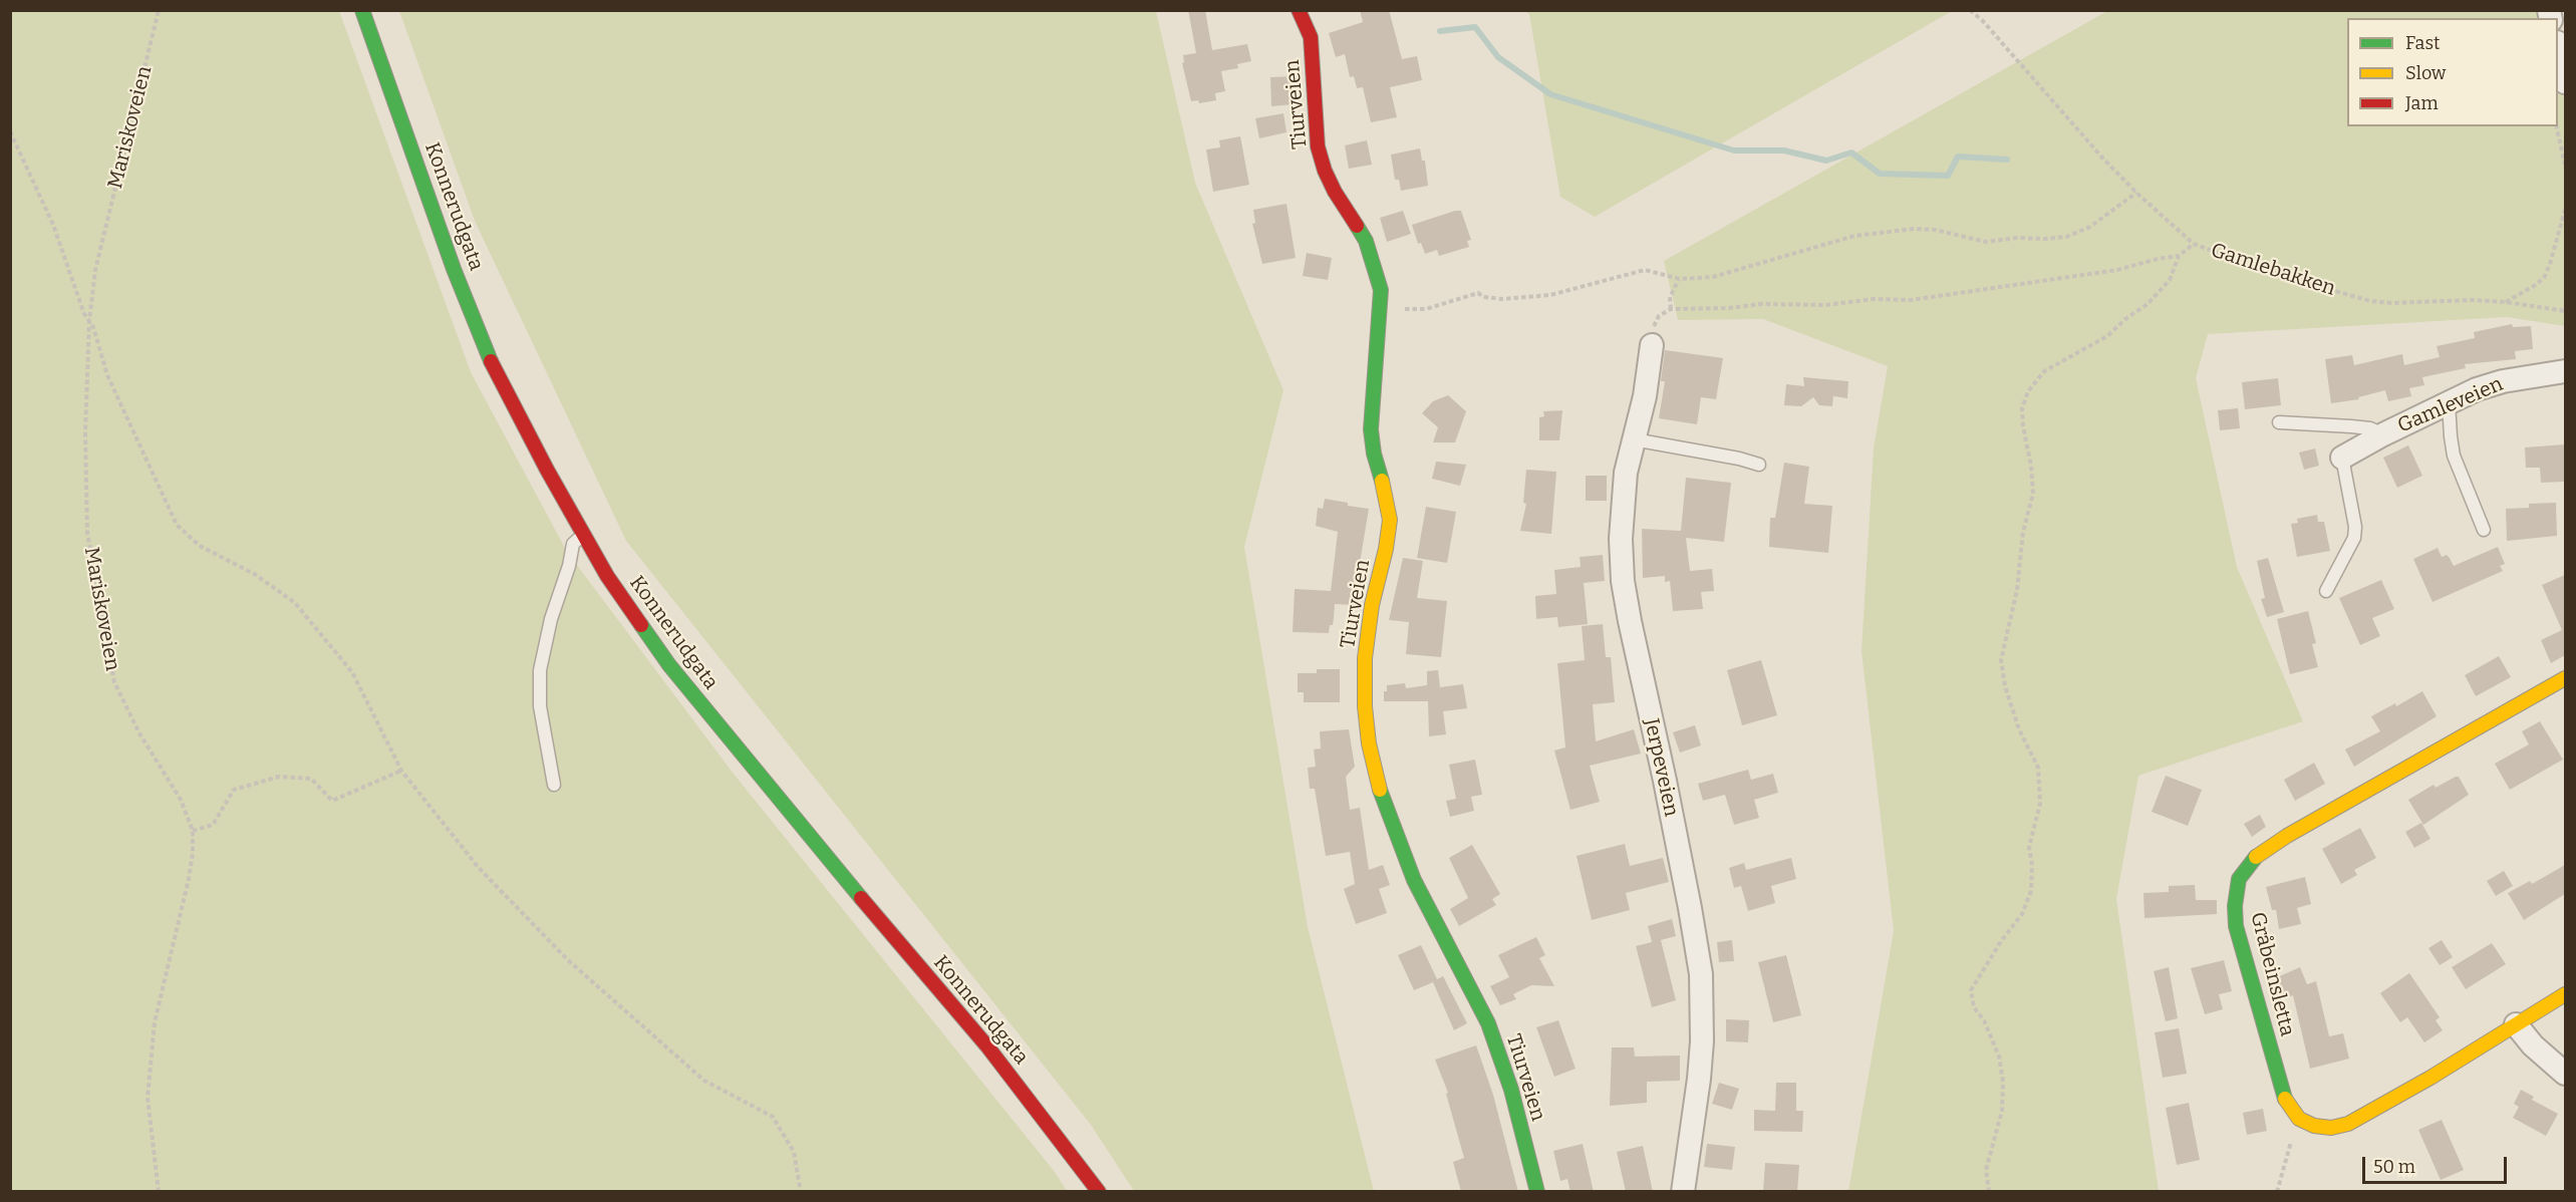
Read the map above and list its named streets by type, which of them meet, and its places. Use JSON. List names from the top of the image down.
{
  "streets": {
    "street": [
      "Tiurveien",
      "Konnerudgata",
      "Gamleveien",
      "Jerpeveien",
      "Gråbeinsletta"
    ],
    "path": ["Mariskoveien", "Gamlebakken"]
  },
  "legend": ["Fast", "Slow", "Jam"],
  "scale_bar": "50 m"
}
